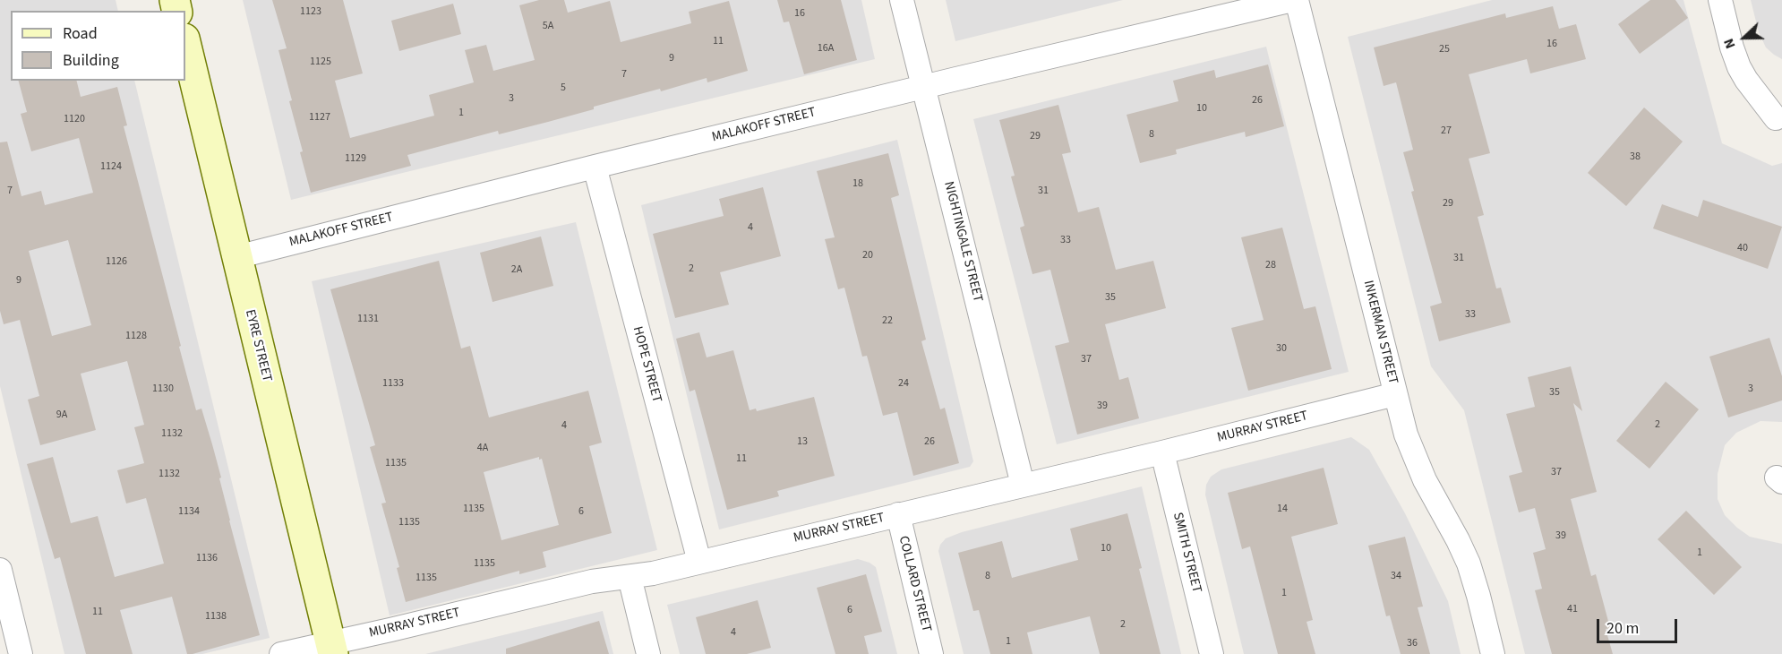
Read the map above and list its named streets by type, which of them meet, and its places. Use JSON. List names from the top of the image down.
{
  "streets": {
    "main road": ["EYRE STREET"],
    "street": [
      "MALAKOFF STREET",
      "NIGHTINGALE STREET",
      "INKERMAN STREET",
      "HOPE STREET",
      "MURRAY STREET",
      "SMITH STREET",
      "COLLARD STREET"
    ]
  },
  "crossings": [
    ["MALAKOFF STREET", "NIGHTINGALE STREET"],
    ["MALAKOFF STREET", "EYRE STREET"],
    ["MALAKOFF STREET", "HOPE STREET"],
    ["NIGHTINGALE STREET", "MURRAY STREET"],
    ["INKERMAN STREET", "MURRAY STREET"],
    ["EYRE STREET", "MURRAY STREET"],
    ["HOPE STREET", "MURRAY STREET"],
    ["MURRAY STREET", "SMITH STREET"],
    ["MURRAY STREET", "COLLARD STREET"]
  ],
  "house_numbers": [
    "1123",
    "16",
    "5A",
    "11",
    "16",
    "16A",
    "25",
    "9",
    "1125",
    "7",
    "5",
    "3",
    "26",
    "10",
    "1",
    "1127",
    "1120",
    "27",
    "8",
    "29",
    "38",
    "1129",
    "1124",
    "18",
    "7",
    "31",
    "29",
    "4",
    "33",
    "40",
    "20",
    "31",
    "1126",
    "28",
    "2",
    "2A",
    "9",
    "35",
    "33",
    "1131",
    "22",
    "1128",
    "30",
    "37",
    "1133",
    "24",
    "1130",
    "3",
    "35",
    "39",
    "9A",
    "2",
    "4",
    "1132",
    "13",
    "26",
    "4A",
    "11",
    "1135",
    "37",
    "1132",
    "1135",
    "14",
    "1134",
    "6",
    "1135",
    "39",
    "10",
    "1",
    "1136",
    "1135",
    "8",
    "34",
    "1135",
    "1",
    "41",
    "6",
    "11",
    "1138",
    "2",
    "4",
    "1",
    "36"
  ],
  "legend": ["Road", "Building"],
  "scale_bar": "20 m",
  "north": "left"
}
